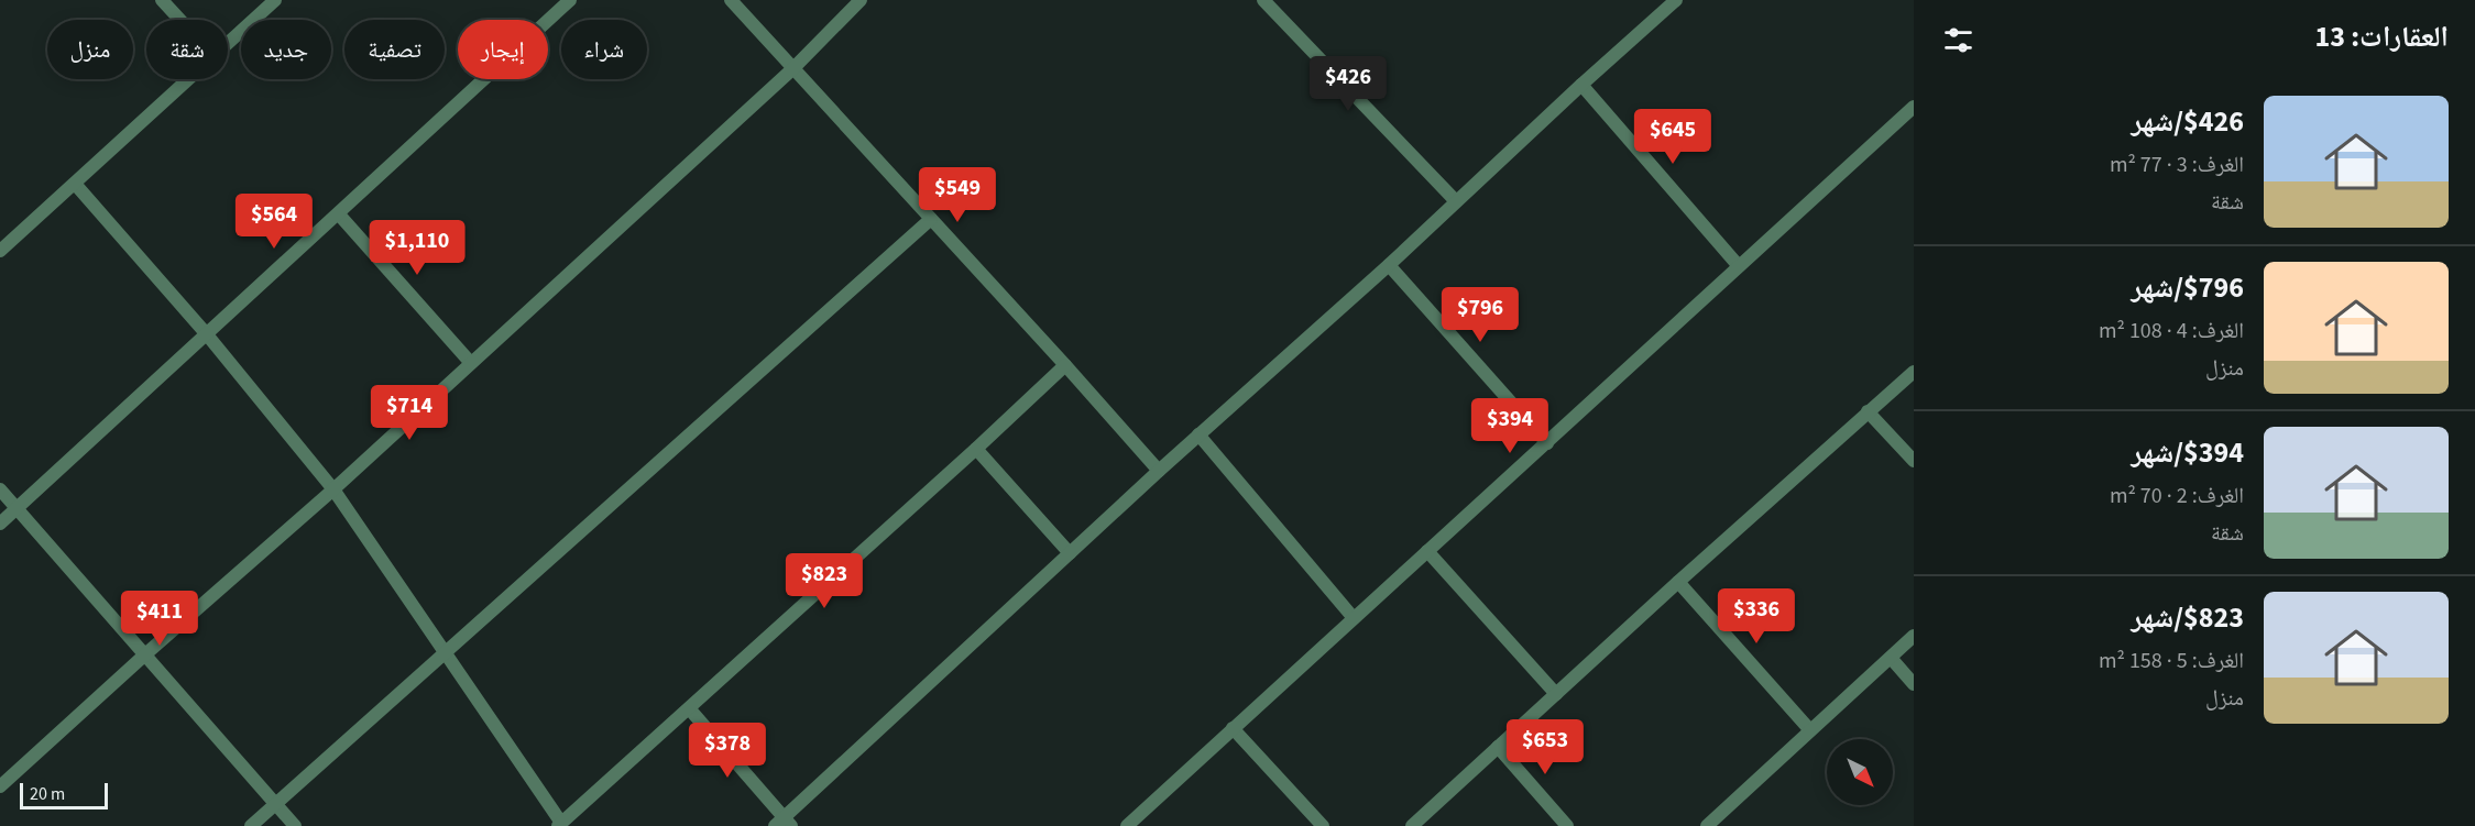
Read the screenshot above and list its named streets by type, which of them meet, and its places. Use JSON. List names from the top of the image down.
{
  "scale_bar": "20 m",
  "north": "bottom right",
  "page": {
    "heading": "العقارات: 13",
    "chip": [
      "شراء",
      "إيجار",
      "تصفية",
      "جديد",
      "شقة",
      "منزل"
    ],
    "price": [
      "$426",
      "$645",
      "$549",
      "$564",
      "$1,110",
      "$796",
      "$714",
      "$394",
      "$823",
      "$336",
      "$411",
      "$653",
      "$378"
    ],
    "list": [
      {
        "name": "$426/شهر",
        "note": "الغرف: 3 · 77 m² · شقة"
      },
      {
        "name": "$796/شهر",
        "note": "الغرف: 4 · 108 m² · منزل"
      },
      {
        "name": "$394/شهر",
        "note": "الغرف: 2 · 70 m² · شقة"
      },
      {
        "name": "$823/شهر",
        "note": "الغرف: 5 · 158 m² · منزل"
      }
    ],
    "scale": "20 m"
  }
}
